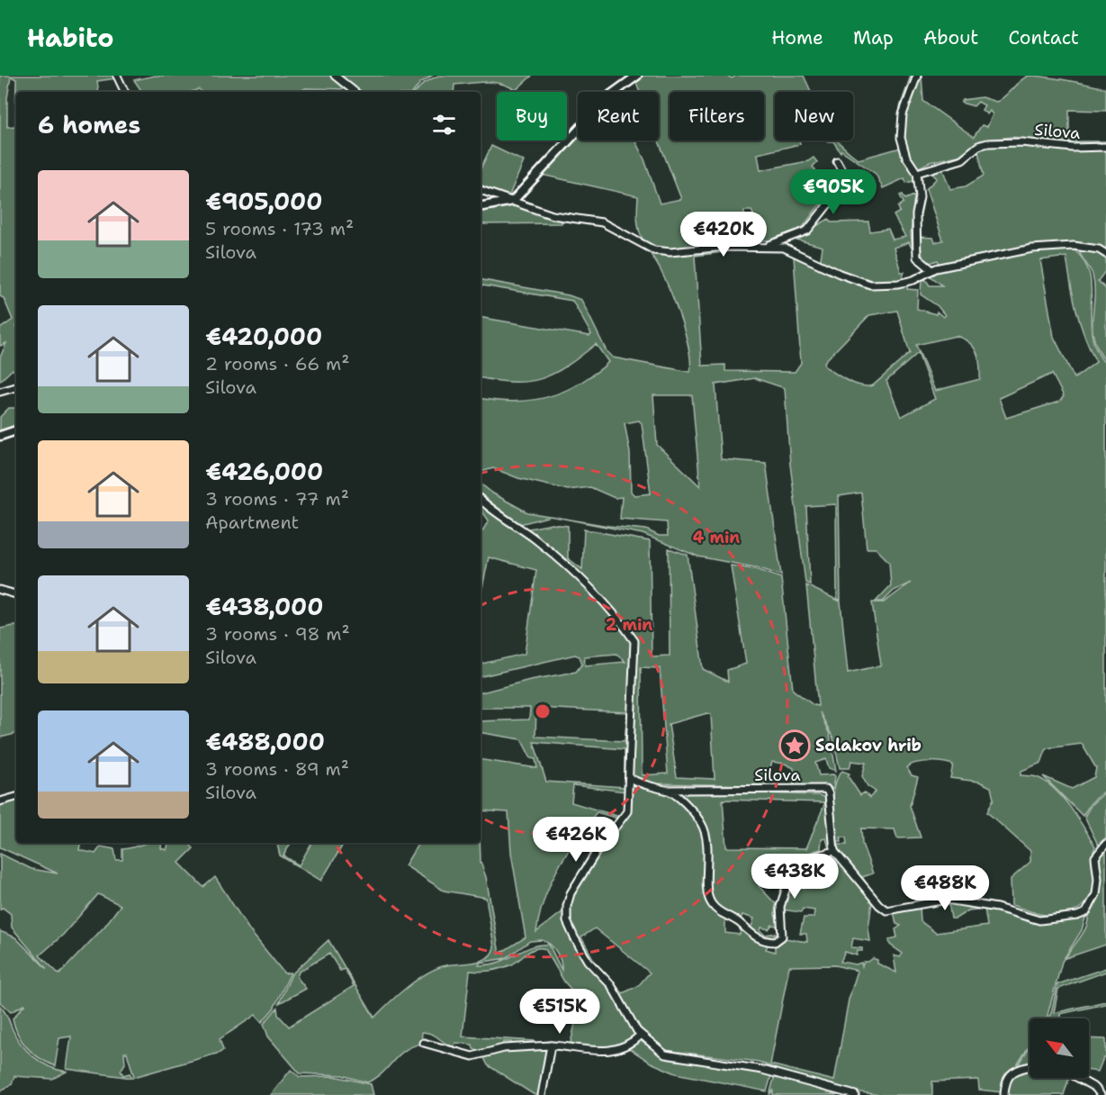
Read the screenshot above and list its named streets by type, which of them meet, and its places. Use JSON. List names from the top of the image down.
{
  "streets": {
    "street": ["Silova"]
  },
  "places": {
    "place": ["Solakov hrib"]
  },
  "north": "top left",
  "page": {
    "header": "Habito",
    "nav": [
      "Home",
      "Map",
      "About",
      "Contact"
    ],
    "chip": [
      "Buy",
      "Rent",
      "Filters",
      "New"
    ],
    "heading": "6 homes",
    "list": [
      {
        "name": "€905,000",
        "note": "5 rooms · 173 m² · Silova"
      },
      {
        "name": "€420,000",
        "note": "2 rooms · 66 m² · Silova"
      },
      {
        "name": "€426,000",
        "note": "3 rooms · 77 m² · Apartment"
      },
      {
        "name": "€438,000",
        "note": "3 rooms · 98 m² · Silova"
      },
      {
        "name": "€488,000",
        "note": "3 rooms · 89 m² · Silova"
      }
    ],
    "price": [
      "€905K",
      "€420K",
      "€426K",
      "€438K",
      "€488K",
      "€515K"
    ]
  },
  "rings": ["4 min", "2 min"]
}
